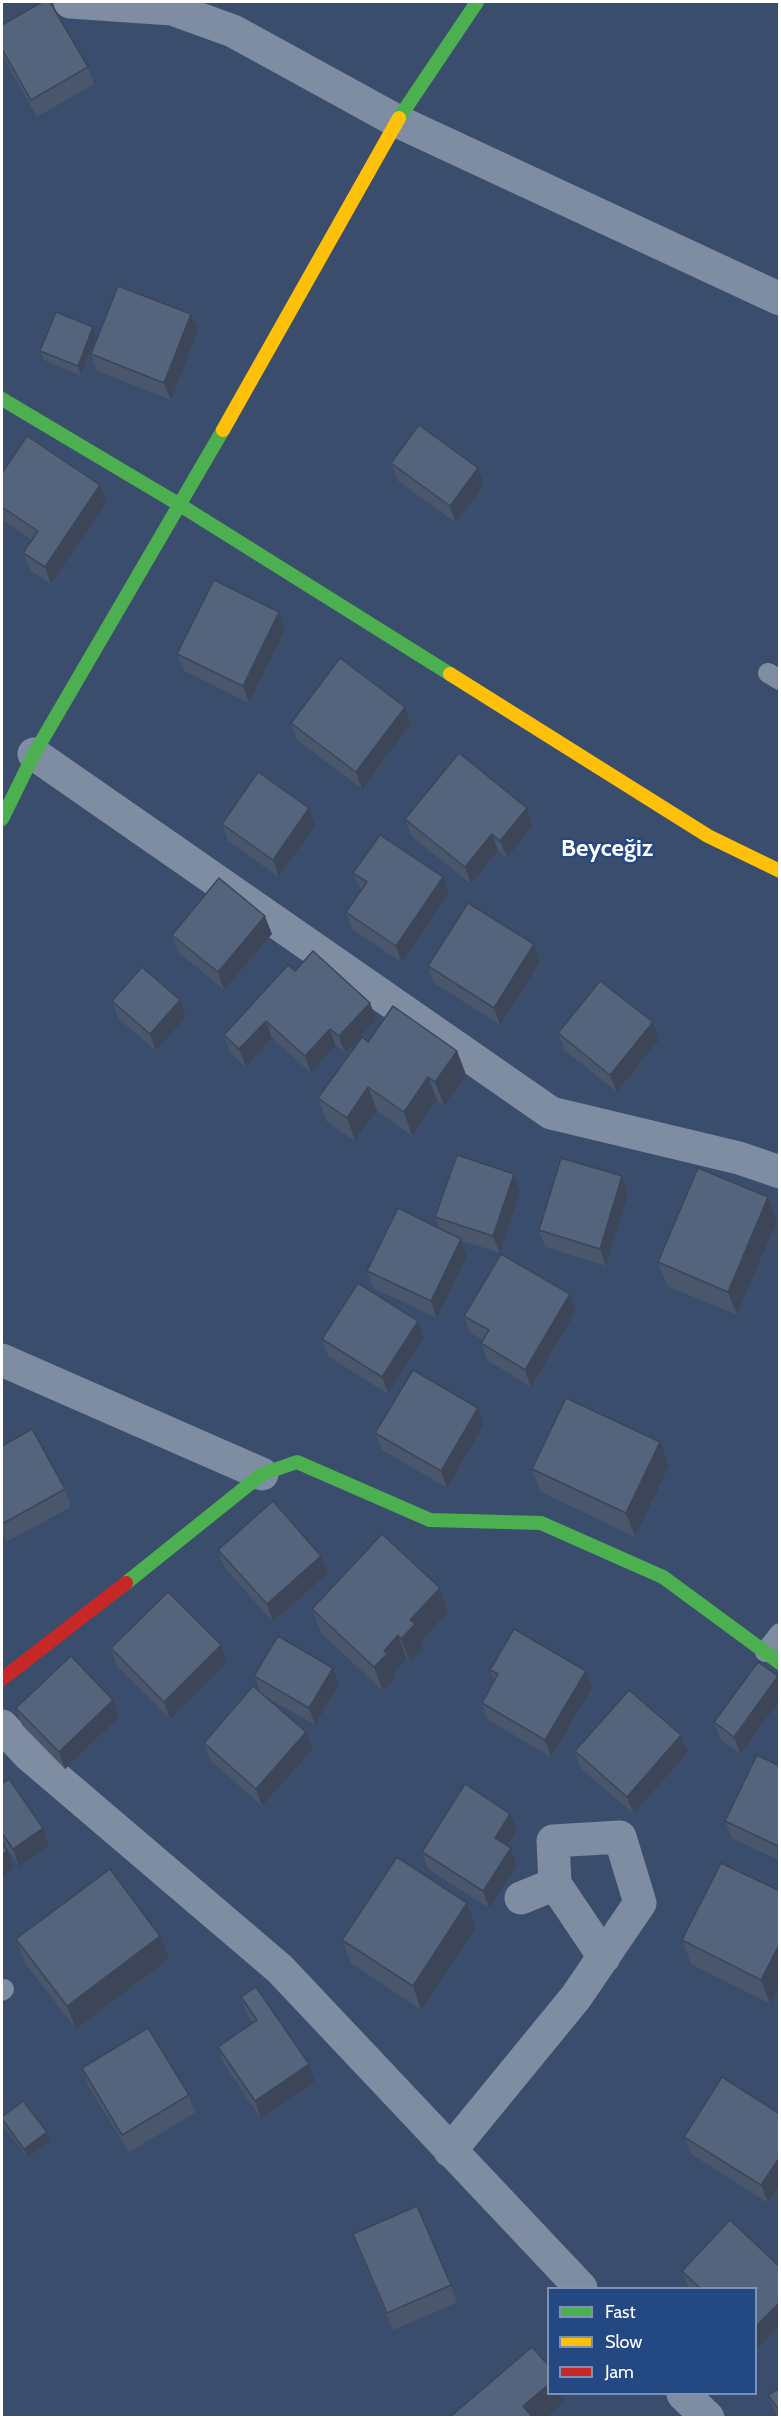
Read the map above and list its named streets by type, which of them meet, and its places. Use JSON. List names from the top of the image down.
{
  "districts": ["Beyceğiz"],
  "legend": ["Fast", "Slow", "Jam"]
}
